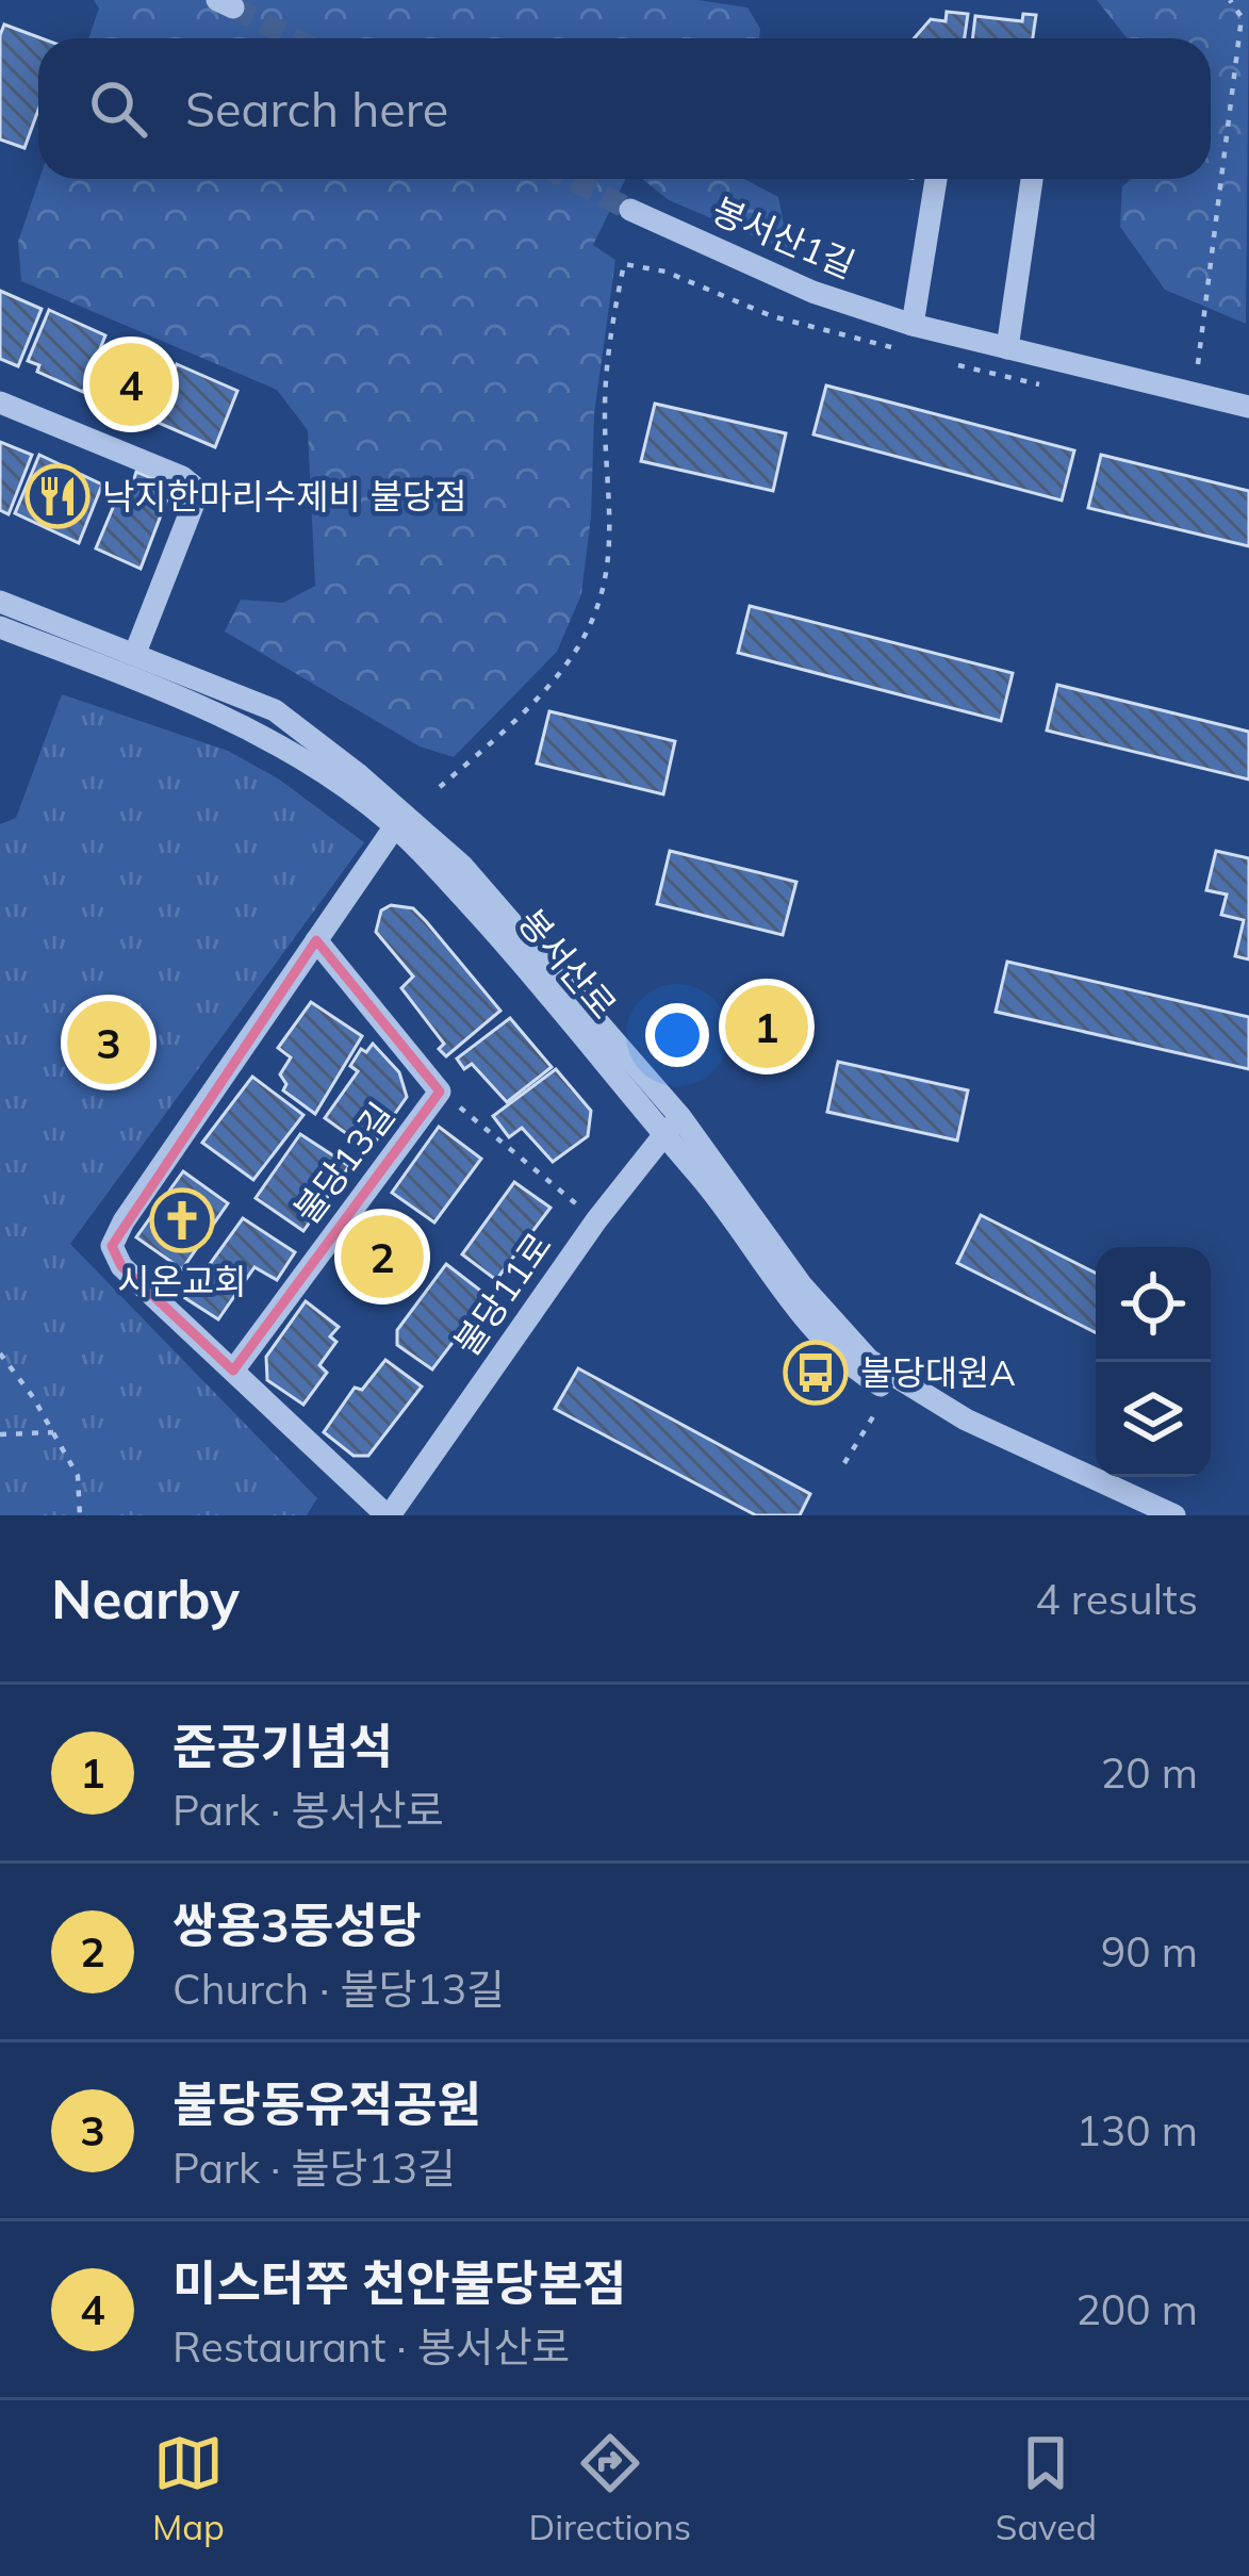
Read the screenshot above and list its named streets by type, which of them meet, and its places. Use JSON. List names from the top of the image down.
{
  "streets": {
    "street": [
      "봉서산1길",
      "봉서산로",
      "불당13길",
      "불당11로"
    ]
  },
  "crossings": [
    ["봉서산로", "불당11로"]
  ],
  "places": {
    "restaurant": ["낙지한마리수제비 불당점"],
    "church": ["시온교회"],
    "bus stop": ["불당대원A"]
  },
  "page": {
    "search": "Search here",
    "pins": [
      "4",
      "1",
      "3",
      "2"
    ],
    "heading": ["Nearby", "4 results"],
    "list": [
      {
        "mark": "1",
        "name": "준공기념석",
        "note": "Park · 봉서산로",
        "value": "20 m"
      },
      {
        "mark": "2",
        "name": "쌍용3동성당",
        "note": "Church · 불당13길",
        "value": "90 m"
      },
      {
        "mark": "3",
        "name": "불당동유적공원",
        "note": "Park · 불당13길",
        "value": "130 m"
      },
      {
        "mark": "4",
        "name": "미스터쭈 천안불당본점",
        "note": "Restaurant · 봉서산로",
        "value": "200 m"
      }
    ],
    "nav": ["Map", "Directions", "Saved"]
  }
}
